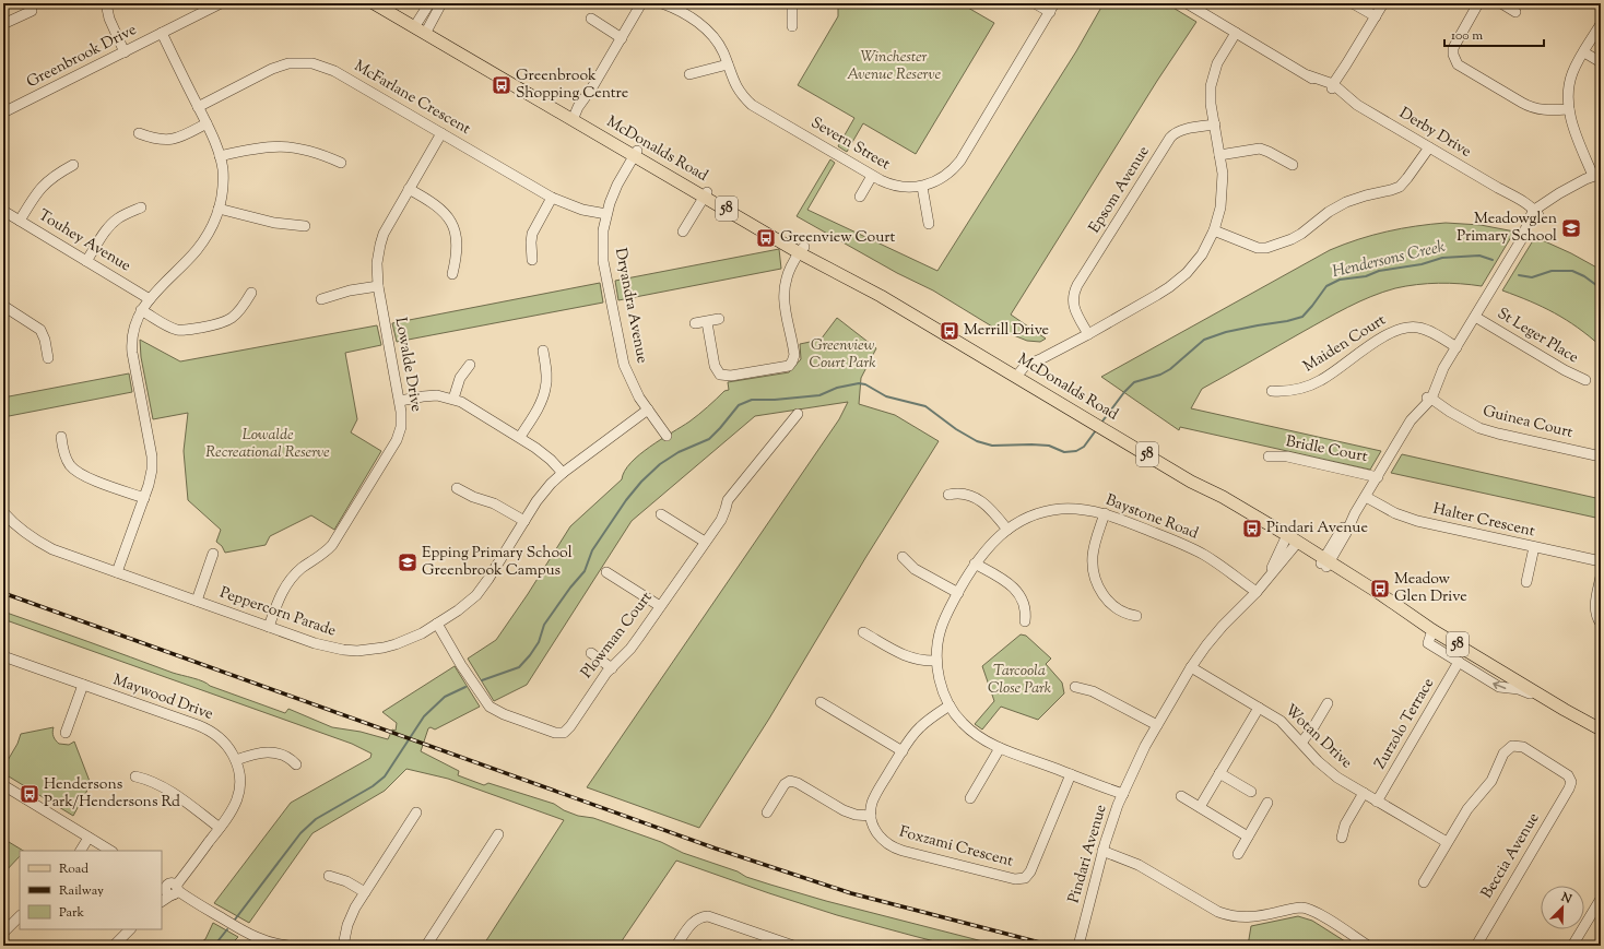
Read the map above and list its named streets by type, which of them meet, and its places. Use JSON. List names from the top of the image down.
{
  "streets": {
    "main road": ["McDonalds Road", "58"],
    "street": [
      "Greenbrook Drive",
      "McFarlane Crescent",
      "Derby Drive",
      "Severn Street",
      "Epsom Avenue",
      "Touhey Avenue",
      "Dryandra Avenue",
      "St Leger Place",
      "Maiden Court",
      "Lowalde Drive",
      "Guinea Court",
      "Bridle Court",
      "Baystone Road",
      "Halter Crescent",
      "Peppercorn Parade",
      "Plowman Court",
      "Maywood Drive",
      "Zurzolo Terrace",
      "Wotan Drive",
      "Foxzami Crescent",
      "Pindari Avenue",
      "Beccia Avenue"
    ]
  },
  "crossings": [
    ["McFarlane Crescent", "Dryandra Avenue"],
    ["McFarlane Crescent", "Lowalde Drive"],
    ["McDonalds Road", "Dryandra Avenue"],
    ["McDonalds Road", "Zurzolo Terrace"],
    ["McDonalds Road", "Pindari Avenue"],
    ["Dryandra Avenue", "Peppercorn Parade"],
    ["Lowalde Drive", "Peppercorn Parade"],
    ["Baystone Road", "Foxzami Crescent"],
    ["Baystone Road", "Pindari Avenue"],
    ["Peppercorn Parade", "Plowman Court"],
    ["Zurzolo Terrace", "Wotan Drive"],
    ["Wotan Drive", "Pindari Avenue"],
    ["Wotan Drive", "Beccia Avenue"]
  ],
  "water": ["Hendersons Creek"],
  "parks": [
    "Winchester Avenue Reserve",
    "Greenview Court Park",
    "Lowalde Recreational Reserve",
    "Tarcoola Close Park"
  ],
  "places": {
    "bus stop": [
      "Greenbrook Shopping Centre",
      "Greenview Court",
      "Merrill Drive",
      "Pindari Avenue",
      "Meadow Glen Drive",
      "Hendersons Park/Hendersons Rd"
    ],
    "school or university": ["Meadowglen Primary School", "Epping Primary School Greenbrook Campus"]
  },
  "legend": ["Road", "Railway", "Park"],
  "scale_bar": "100 m",
  "north": "top right"
}
